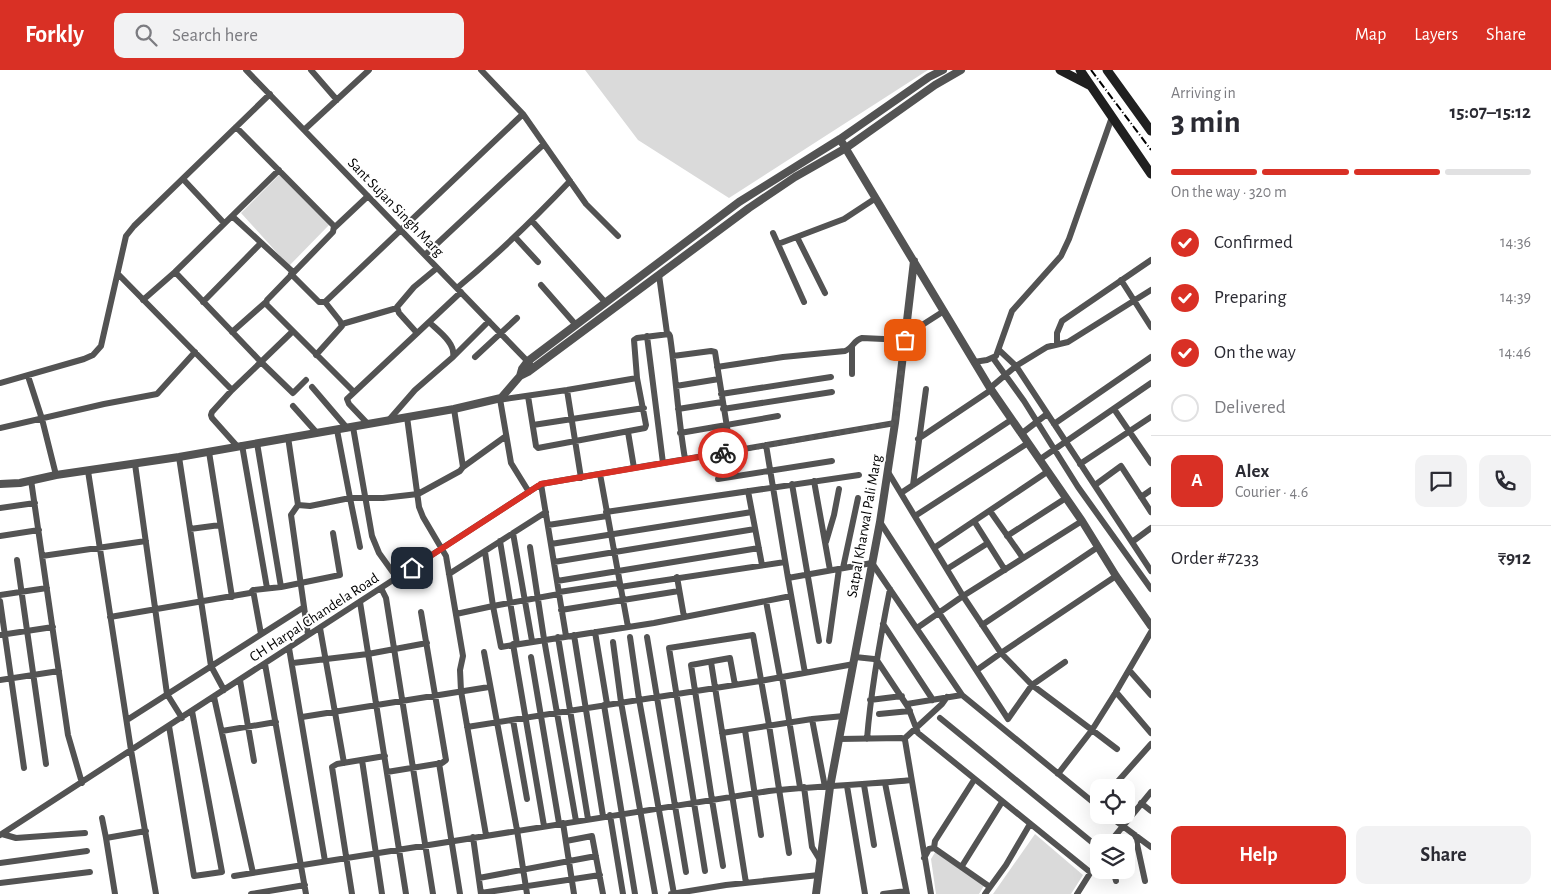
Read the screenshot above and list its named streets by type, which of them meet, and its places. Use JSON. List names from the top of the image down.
{
  "streets": {
    "street": ["Sant Sujan Singh Marg", "Satpal Kharwal Pali Marg", "CH Harpal Chandela Road"]
  },
  "crossings": [
    ["Satpal Kharwal Pali Marg", "CH Harpal Chandela Road"]
  ],
  "page": {
    "header": "Forkly",
    "search": "Search here",
    "nav": ["Map", "Layers", "Share"],
    "heading": ["3 min", "Arriving in", "15:07–15:12"],
    "panel": [
      "Alex",
      "Courier · 4.6",
      "Order #7233",
      "₹912"
    ],
    "bar": "On the way · 320 m",
    "list": [
      ["Confirmed", "14:36"],
      ["Preparing", "14:39"],
      ["On the way", "14:46"],
      "Delivered"
    ],
    "round": "A",
    "buttons": ["Help", "Share"]
  }
}
